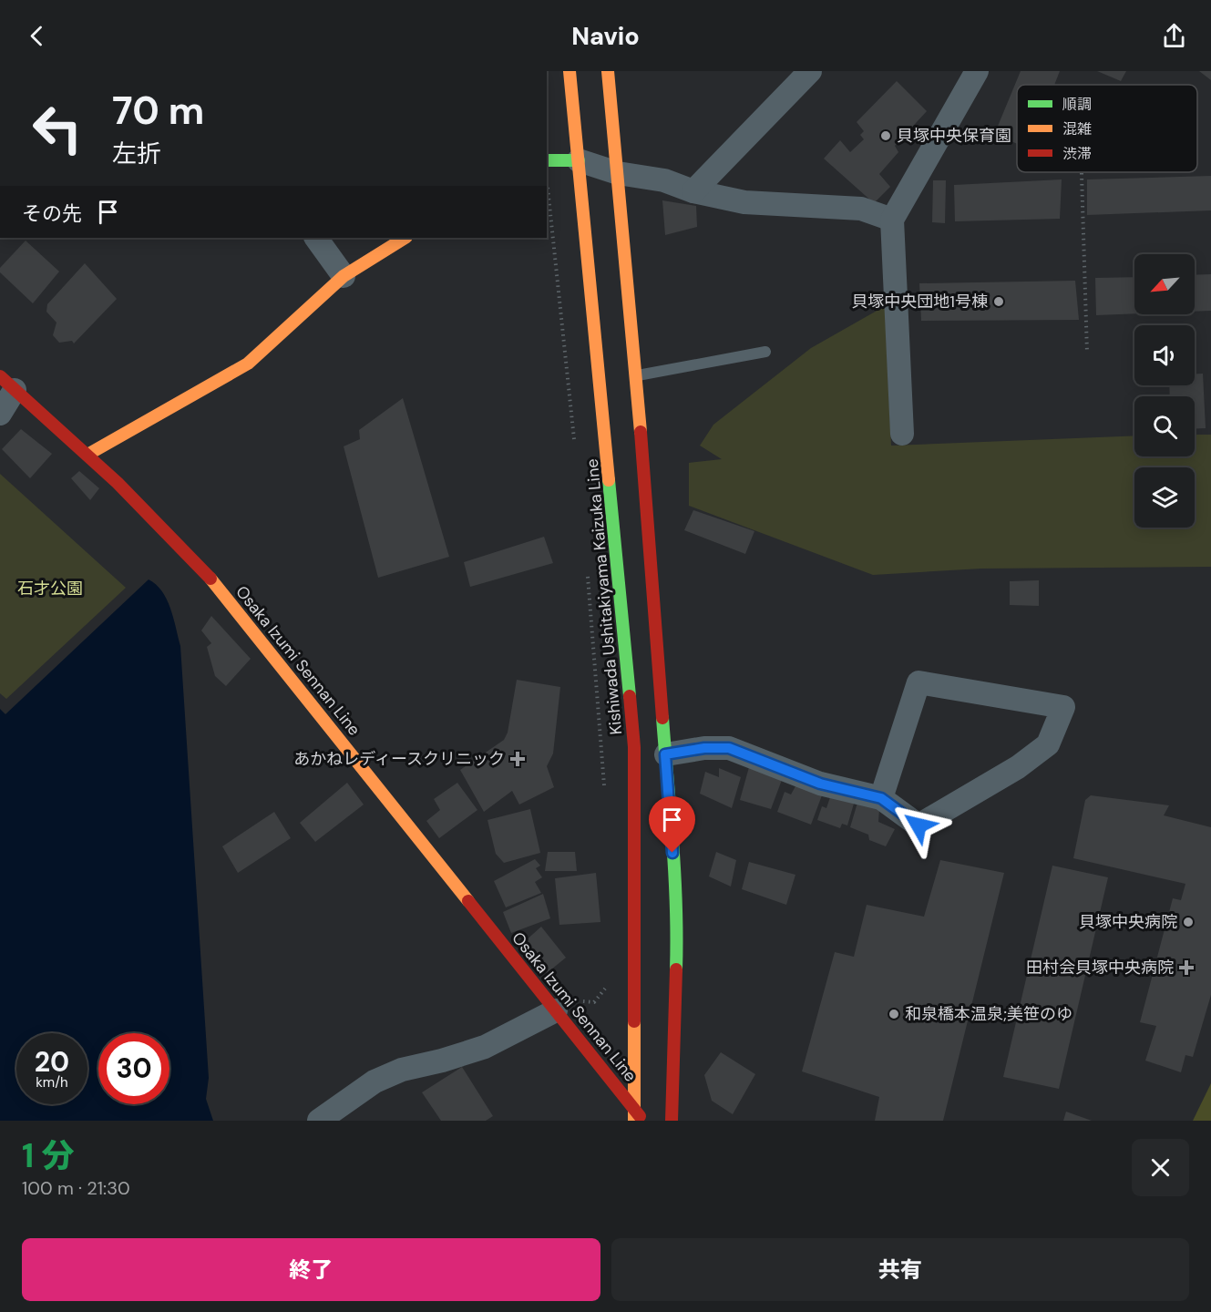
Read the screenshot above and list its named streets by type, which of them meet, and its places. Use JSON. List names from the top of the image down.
{
  "streets": {
    "main road": ["Kishiwada Ushitakiyama Kaizuka Line", "Osaka Izumi Sennan Line"]
  },
  "crossings": [
    ["Kishiwada Ushitakiyama Kaizuka Line", "Osaka Izumi Sennan Line"]
  ],
  "parks": ["石才公園"],
  "places": {
    "other": [
      "貝塚中央保育園",
      "貝塚中央団地1号棟",
      "貝塚中央病院",
      "和泉橋本温泉;美笹のゆ"
    ],
    "health": ["あかねレディースクリニック", "田村会貝塚中央病院"]
  },
  "legend": ["順調", "混雑", "渋滞"],
  "north": "bottom left",
  "page": {
    "header": "Navio",
    "turn": ["70 m", "左折"],
    "then": "その先",
    "speed": "20 km/h",
    "limit": "30",
    "heading": ["1 分", "100 m · 21:30"],
    "buttons": ["終了", "共有"]
  }
}
